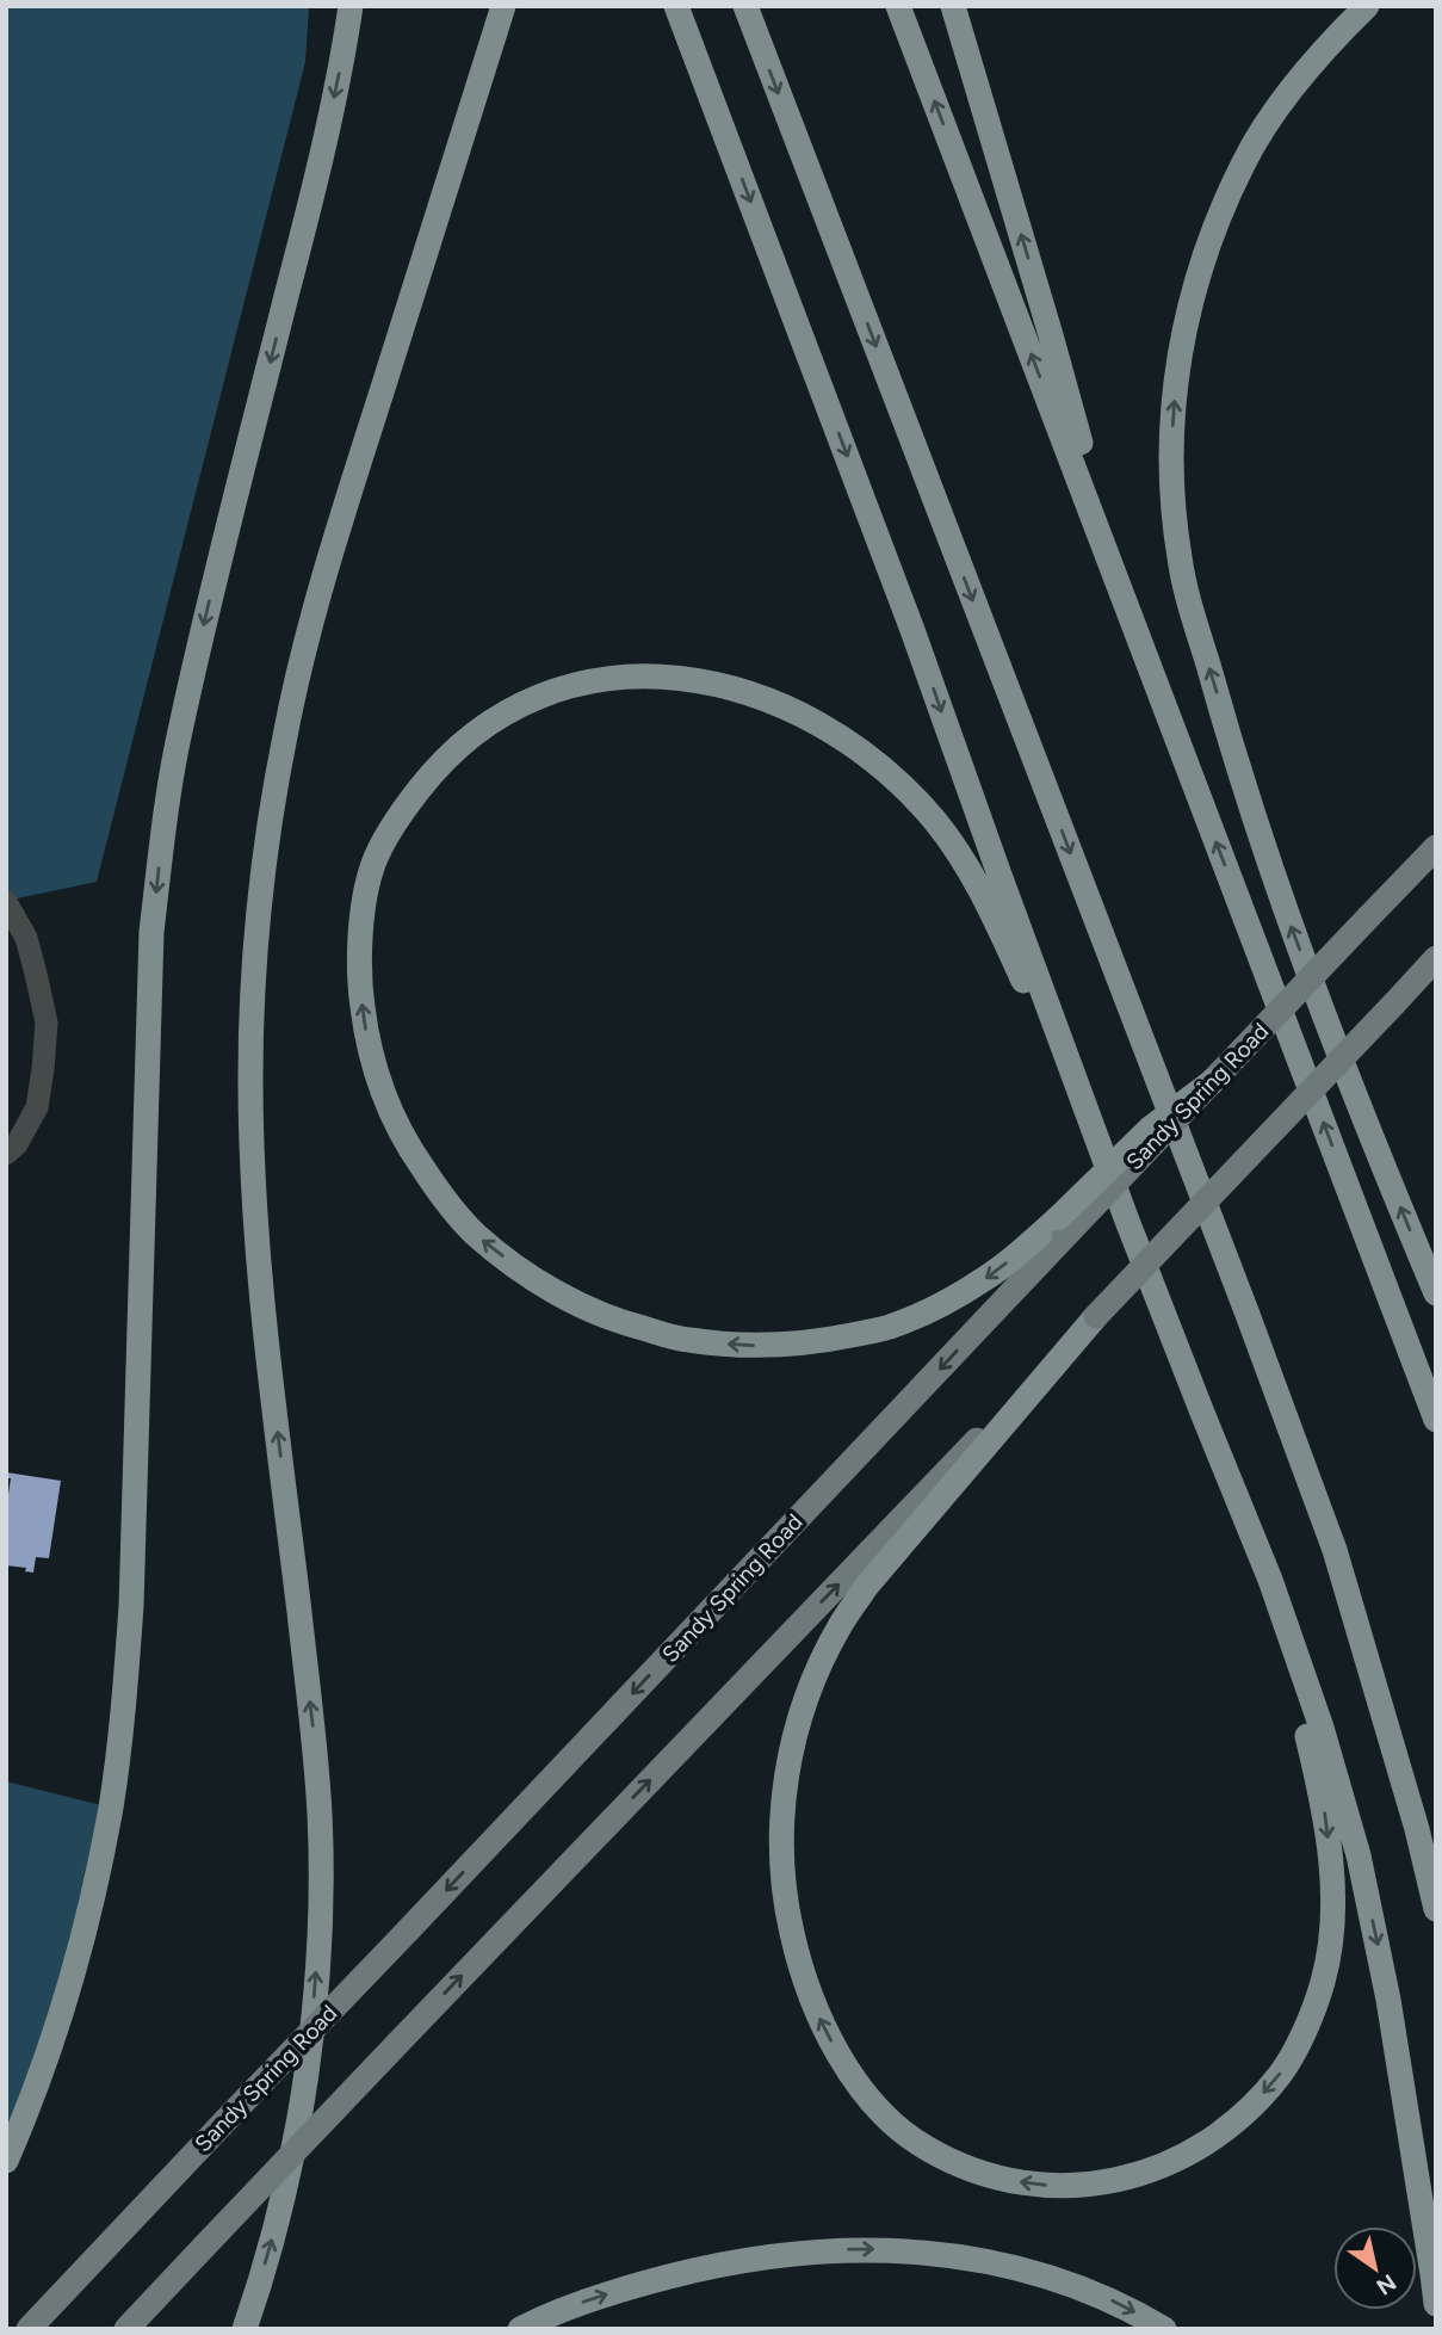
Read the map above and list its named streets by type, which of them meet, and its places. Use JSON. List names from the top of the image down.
{
  "streets": {
    "main road": ["Sandy Spring Road"]
  },
  "north": "bottom right"
}
